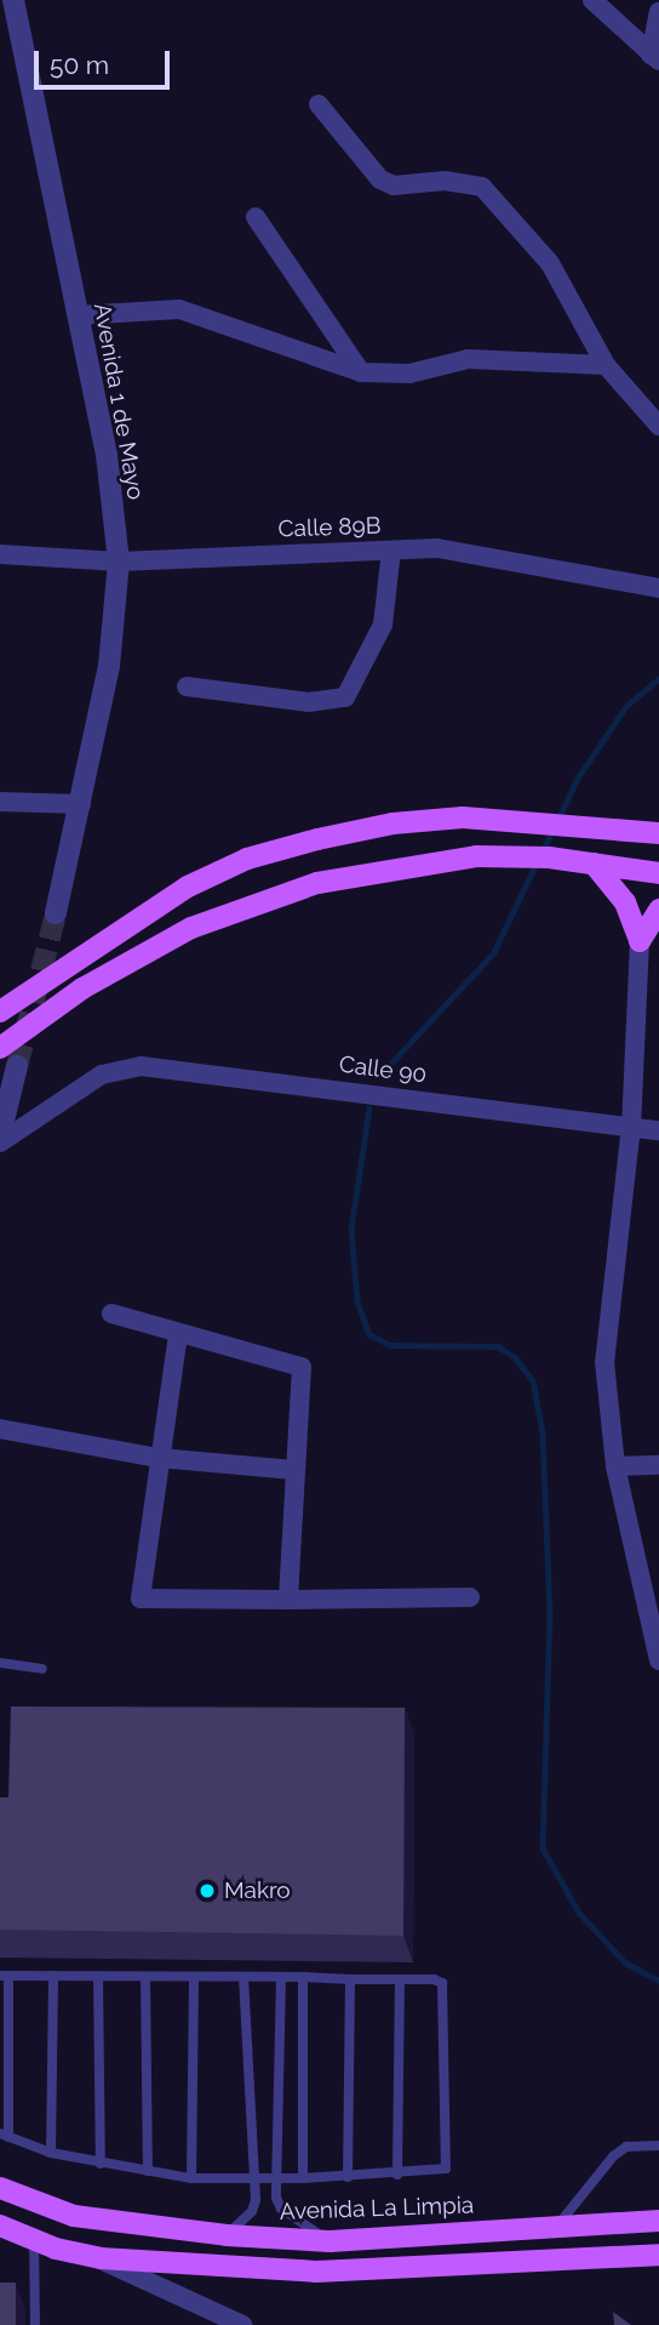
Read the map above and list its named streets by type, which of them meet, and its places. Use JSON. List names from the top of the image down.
{
  "streets": {
    "main road": ["Avenida La Limpia"],
    "street": ["Avenida 1 de Mayo", "Calle 89B", "Calle 90"]
  },
  "crossings": [
    ["Avenida 1 de Mayo", "Calle 89B"]
  ],
  "places": ["Makro"],
  "scale_bar": "50 m"
}
